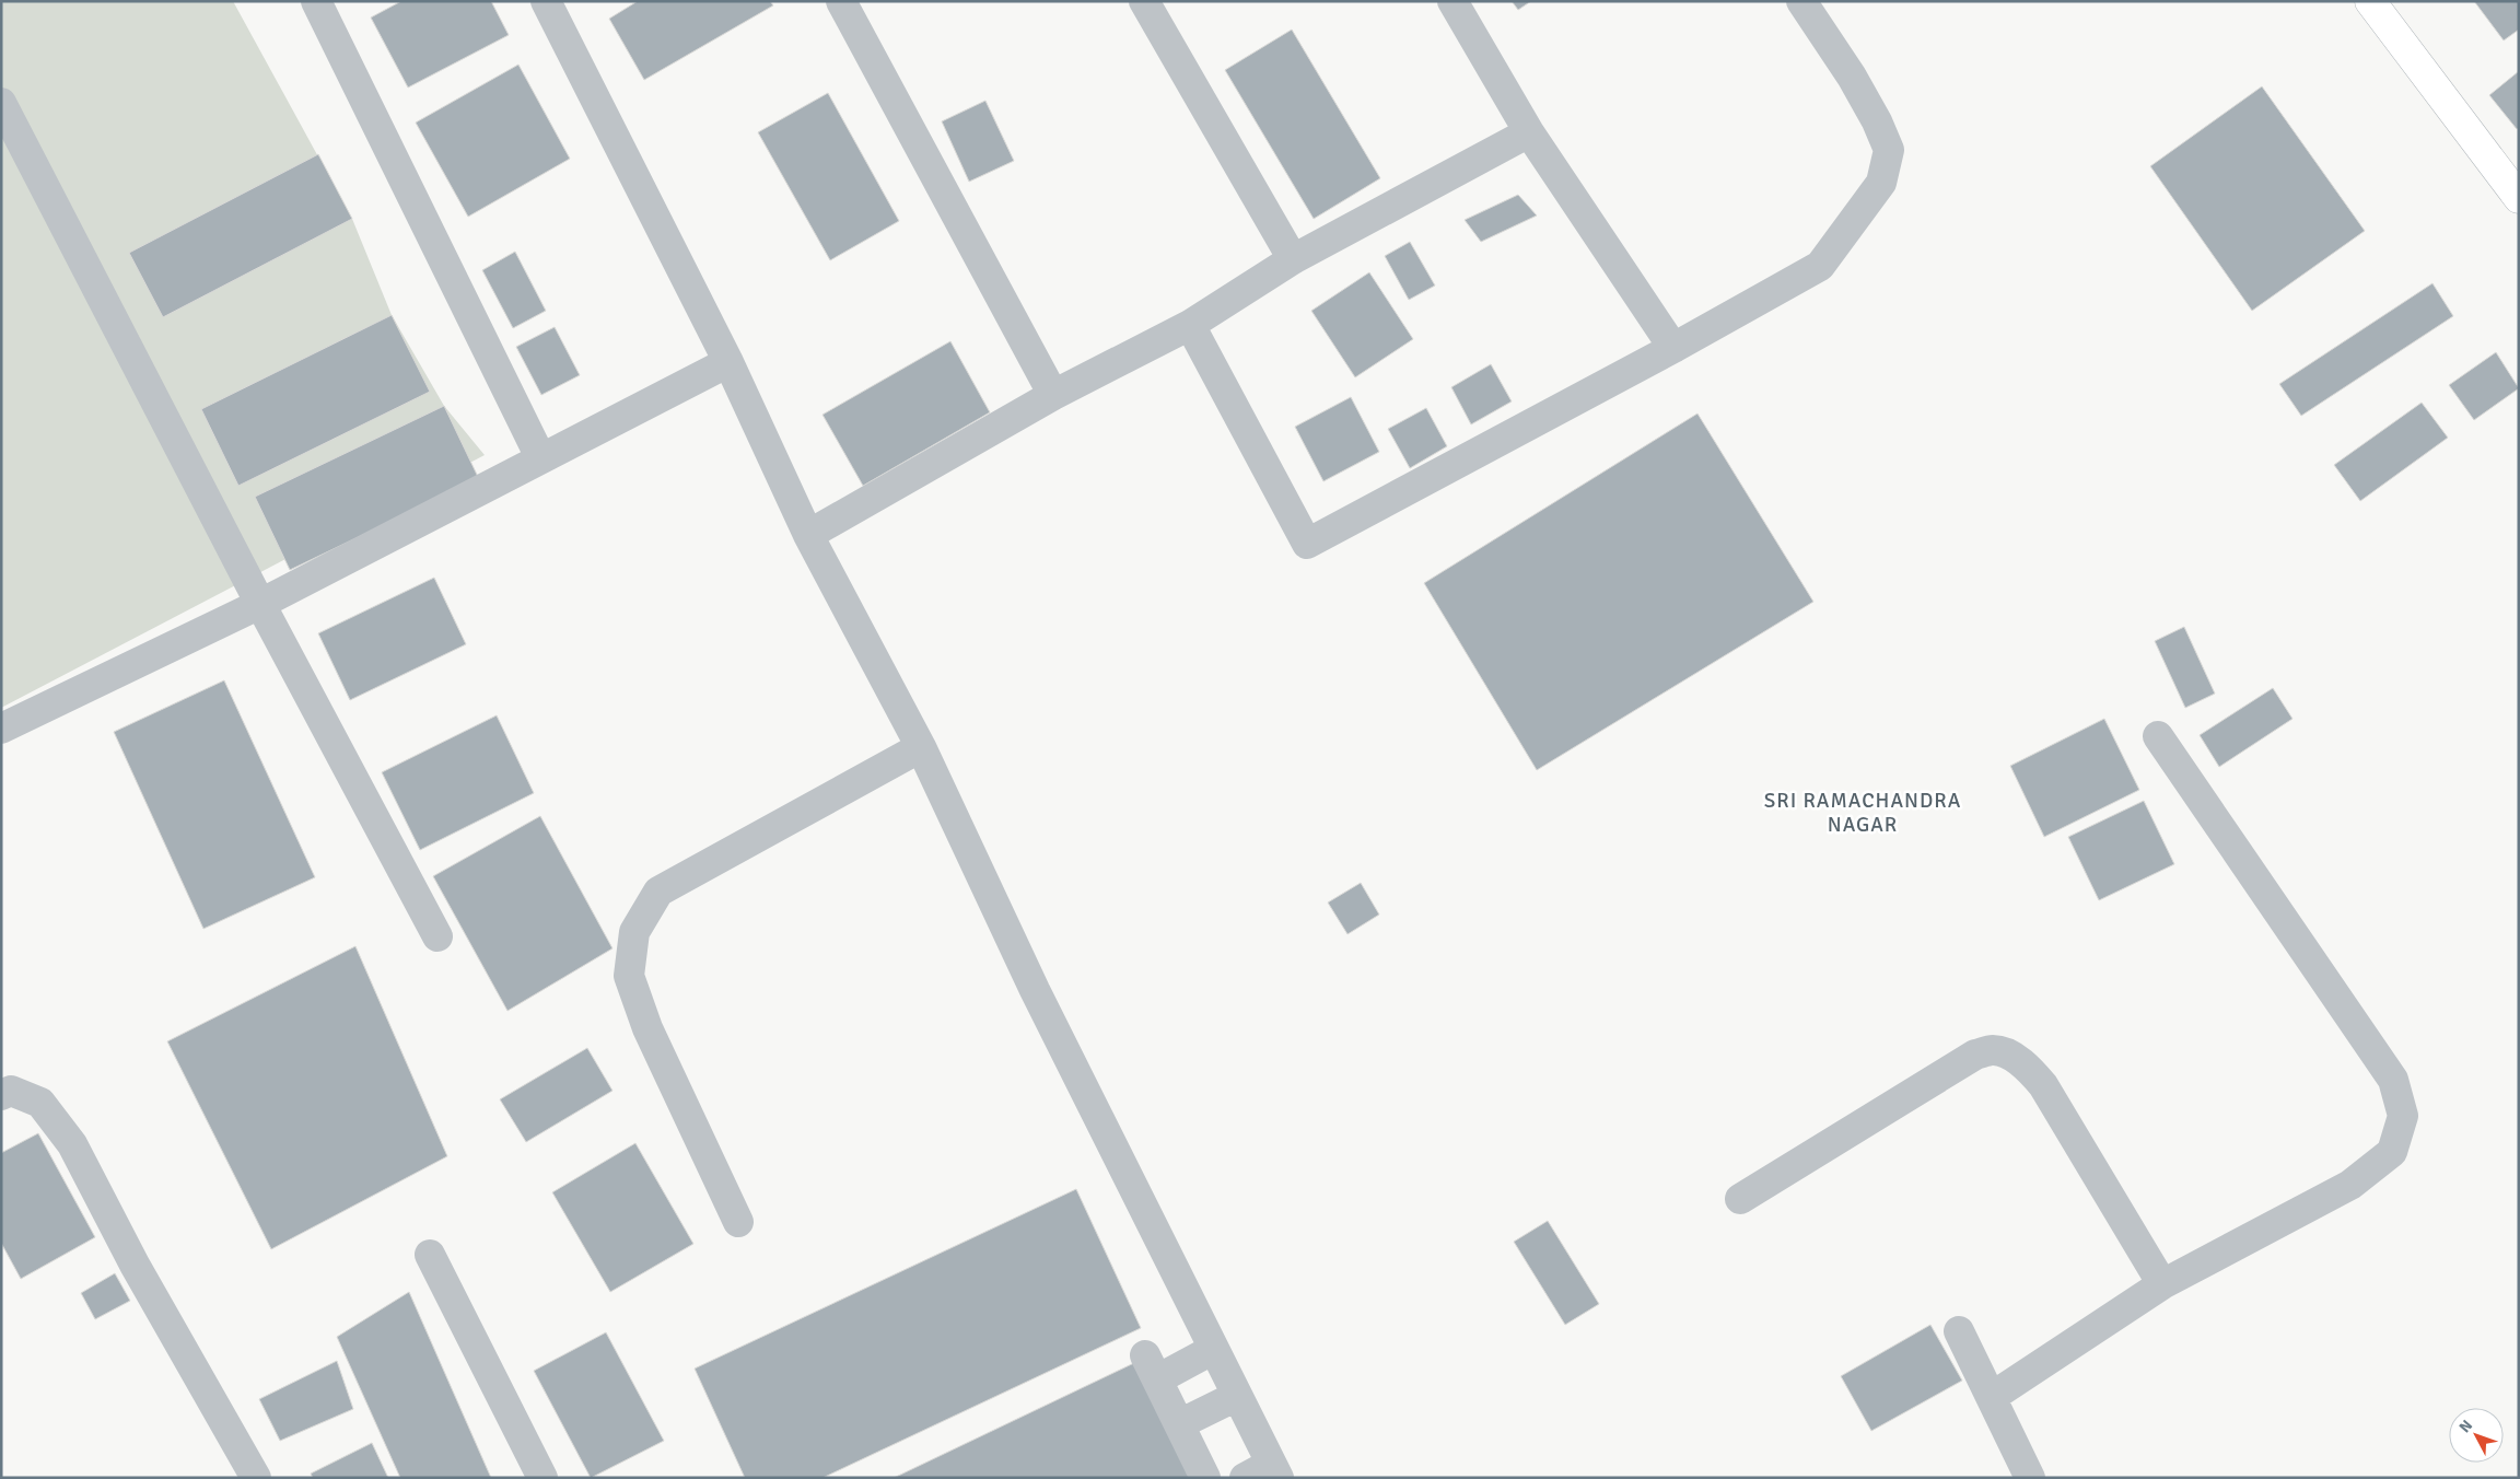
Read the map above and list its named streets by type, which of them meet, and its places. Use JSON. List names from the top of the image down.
{
  "districts": ["SRI RAMACHANDRA NAGAR"],
  "north": "top left"
}
